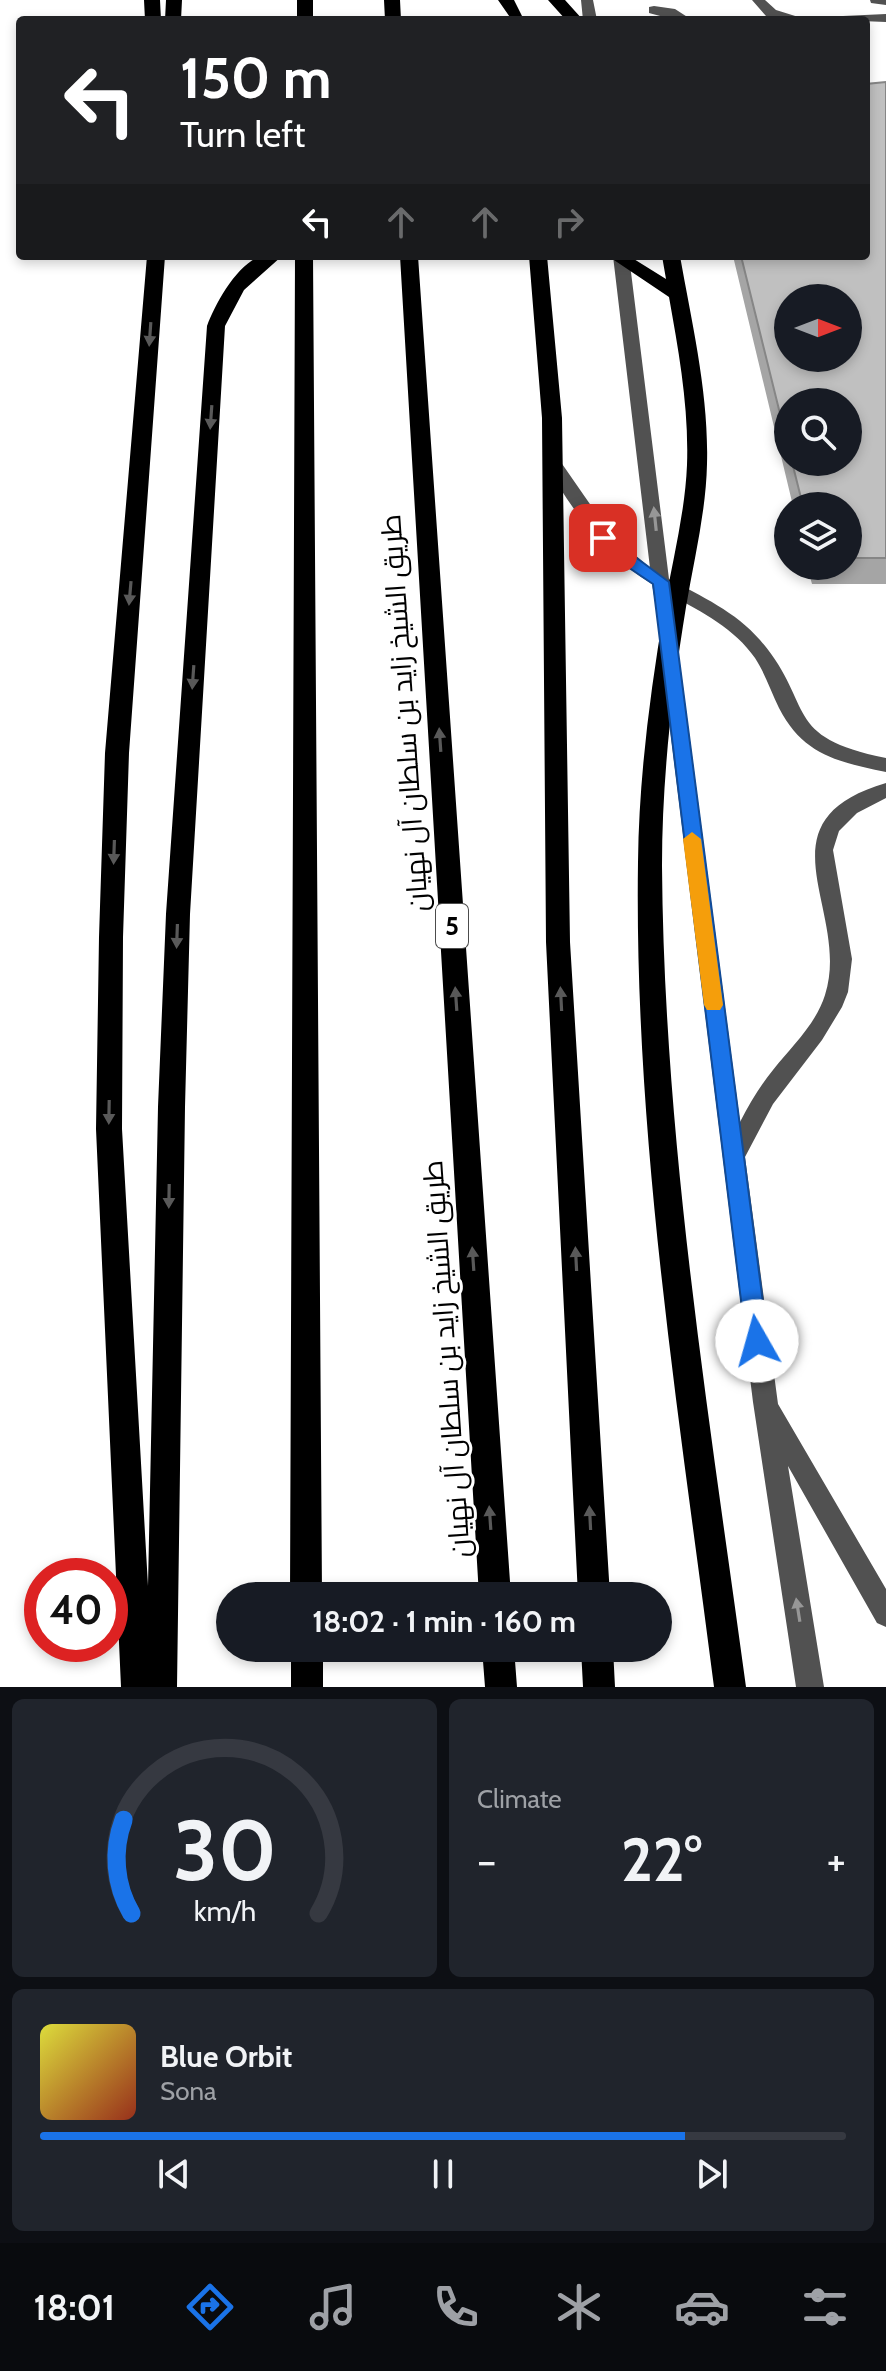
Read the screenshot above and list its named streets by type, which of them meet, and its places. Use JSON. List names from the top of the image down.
{
  "streets": {
    "highway": ["طريق الشيخ زايد بن سلطان آل نهيان", "5"]
  },
  "north": "right",
  "page": {
    "turn": ["150 m", "Turn left"],
    "limit": "40",
    "trip": "18:02 · 1 min · 160 m",
    "tile": "Climate",
    "heat": ["−", "22°", "+"],
    "song": ["Blue Orbit", "Sona"],
    "tabs": "18:01",
    "gauge": ["30", "km/h"]
  }
}
